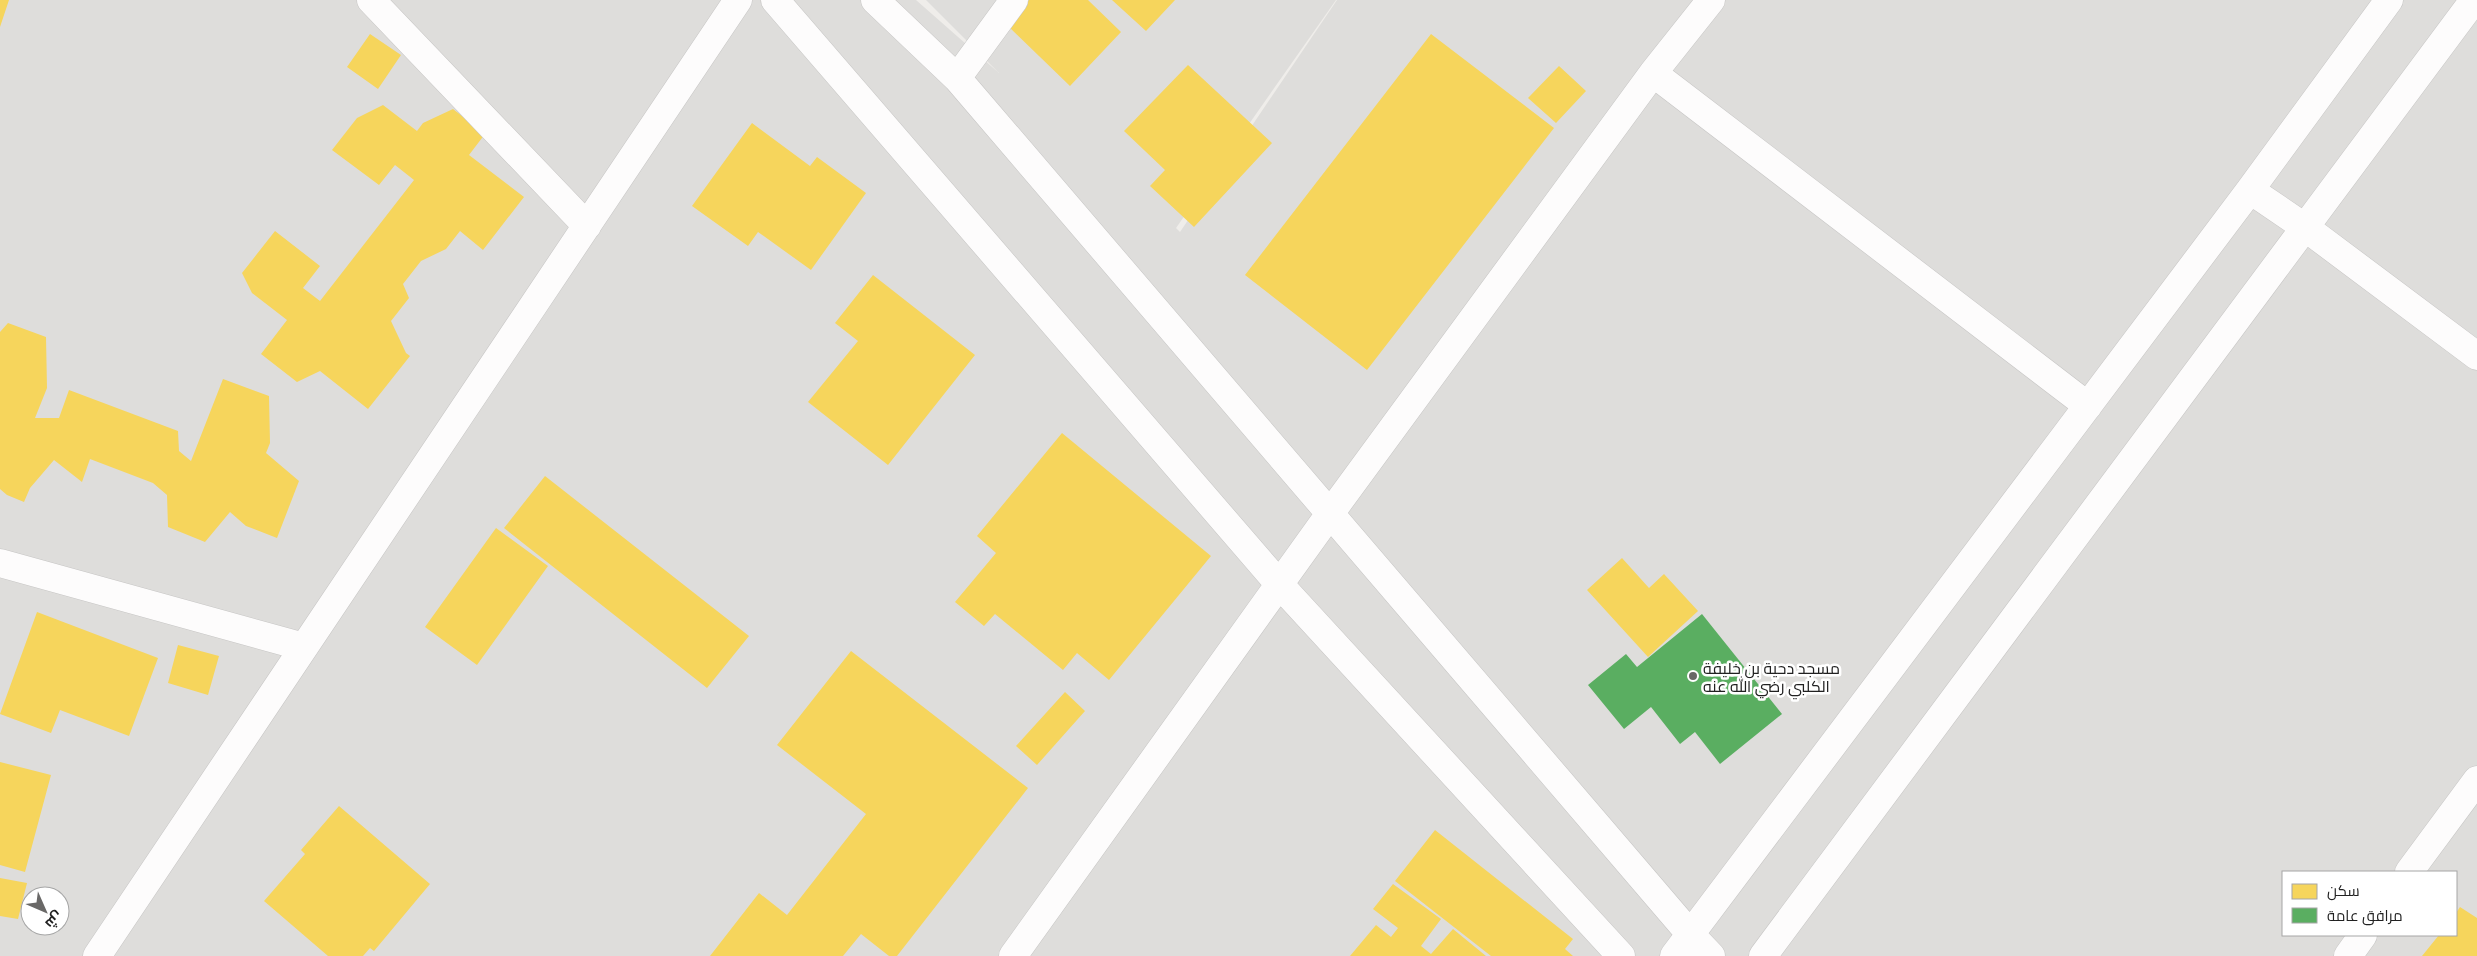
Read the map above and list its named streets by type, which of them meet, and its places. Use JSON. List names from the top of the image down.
{
  "places": ["مسجد دحية بن خليفة الكلبي رضي الله عنه"],
  "legend": ["سكن", "مرافق عامة"],
  "north": "bottom right"
}
